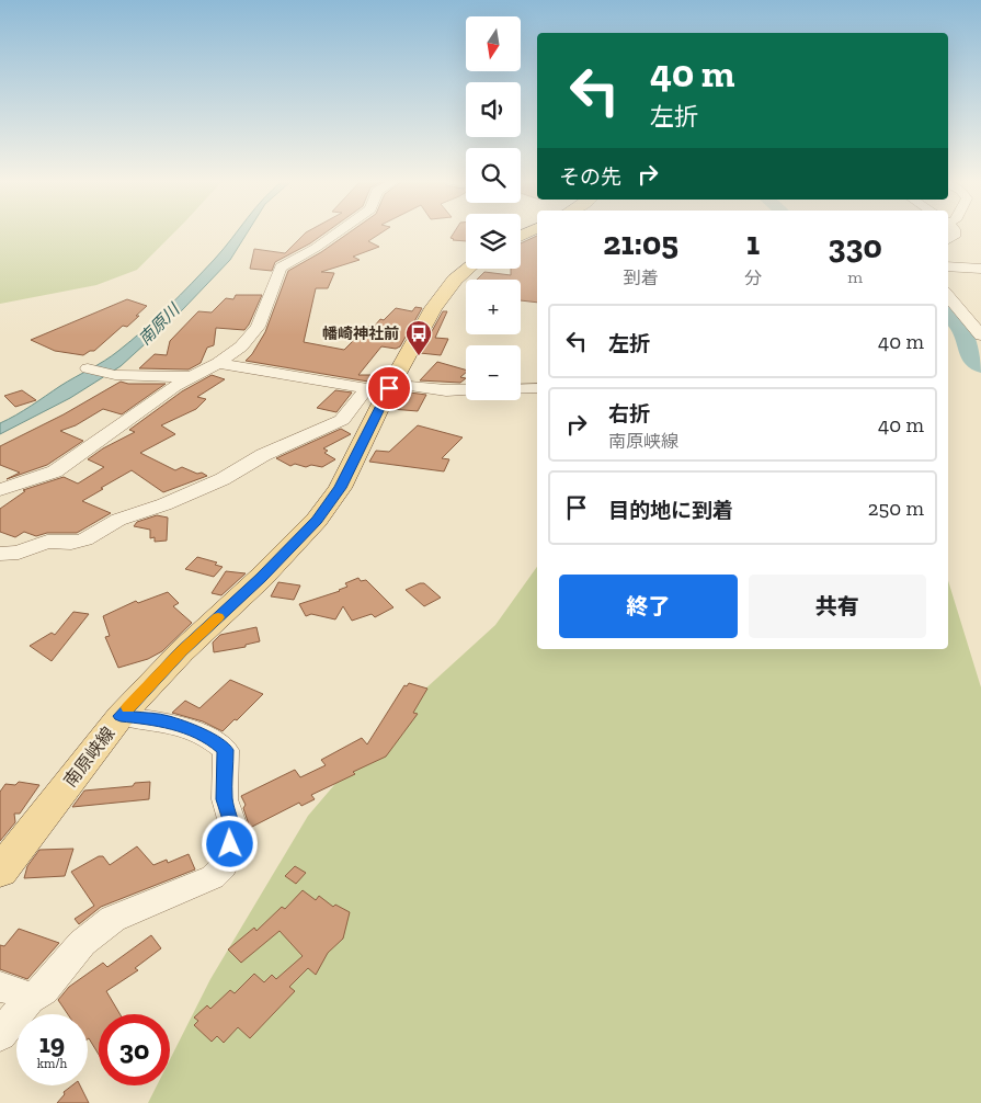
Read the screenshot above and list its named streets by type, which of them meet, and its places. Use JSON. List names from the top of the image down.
{
  "streets": {
    "main road": ["南原峡線"]
  },
  "water": ["南原川"],
  "places": {
    "bus stop": ["幡崎神社前"]
  },
  "north": "bottom",
  "page": {
    "map_buttons": ["+", "−"],
    "turn": ["40 m", "左折"],
    "then": "その先",
    "eta": [
      "21:05",
      "到着",
      "1",
      "分",
      "330",
      "m"
    ],
    "list": [
      {
        "name": "左折",
        "value": "40 m"
      },
      {
        "name": "右折",
        "note": "南原峡線",
        "value": "40 m"
      },
      {
        "name": "目的地に到着",
        "value": "250 m"
      }
    ],
    "buttons": ["終了", "共有"],
    "speed": "19 km/h",
    "limit": "30"
  }
}
